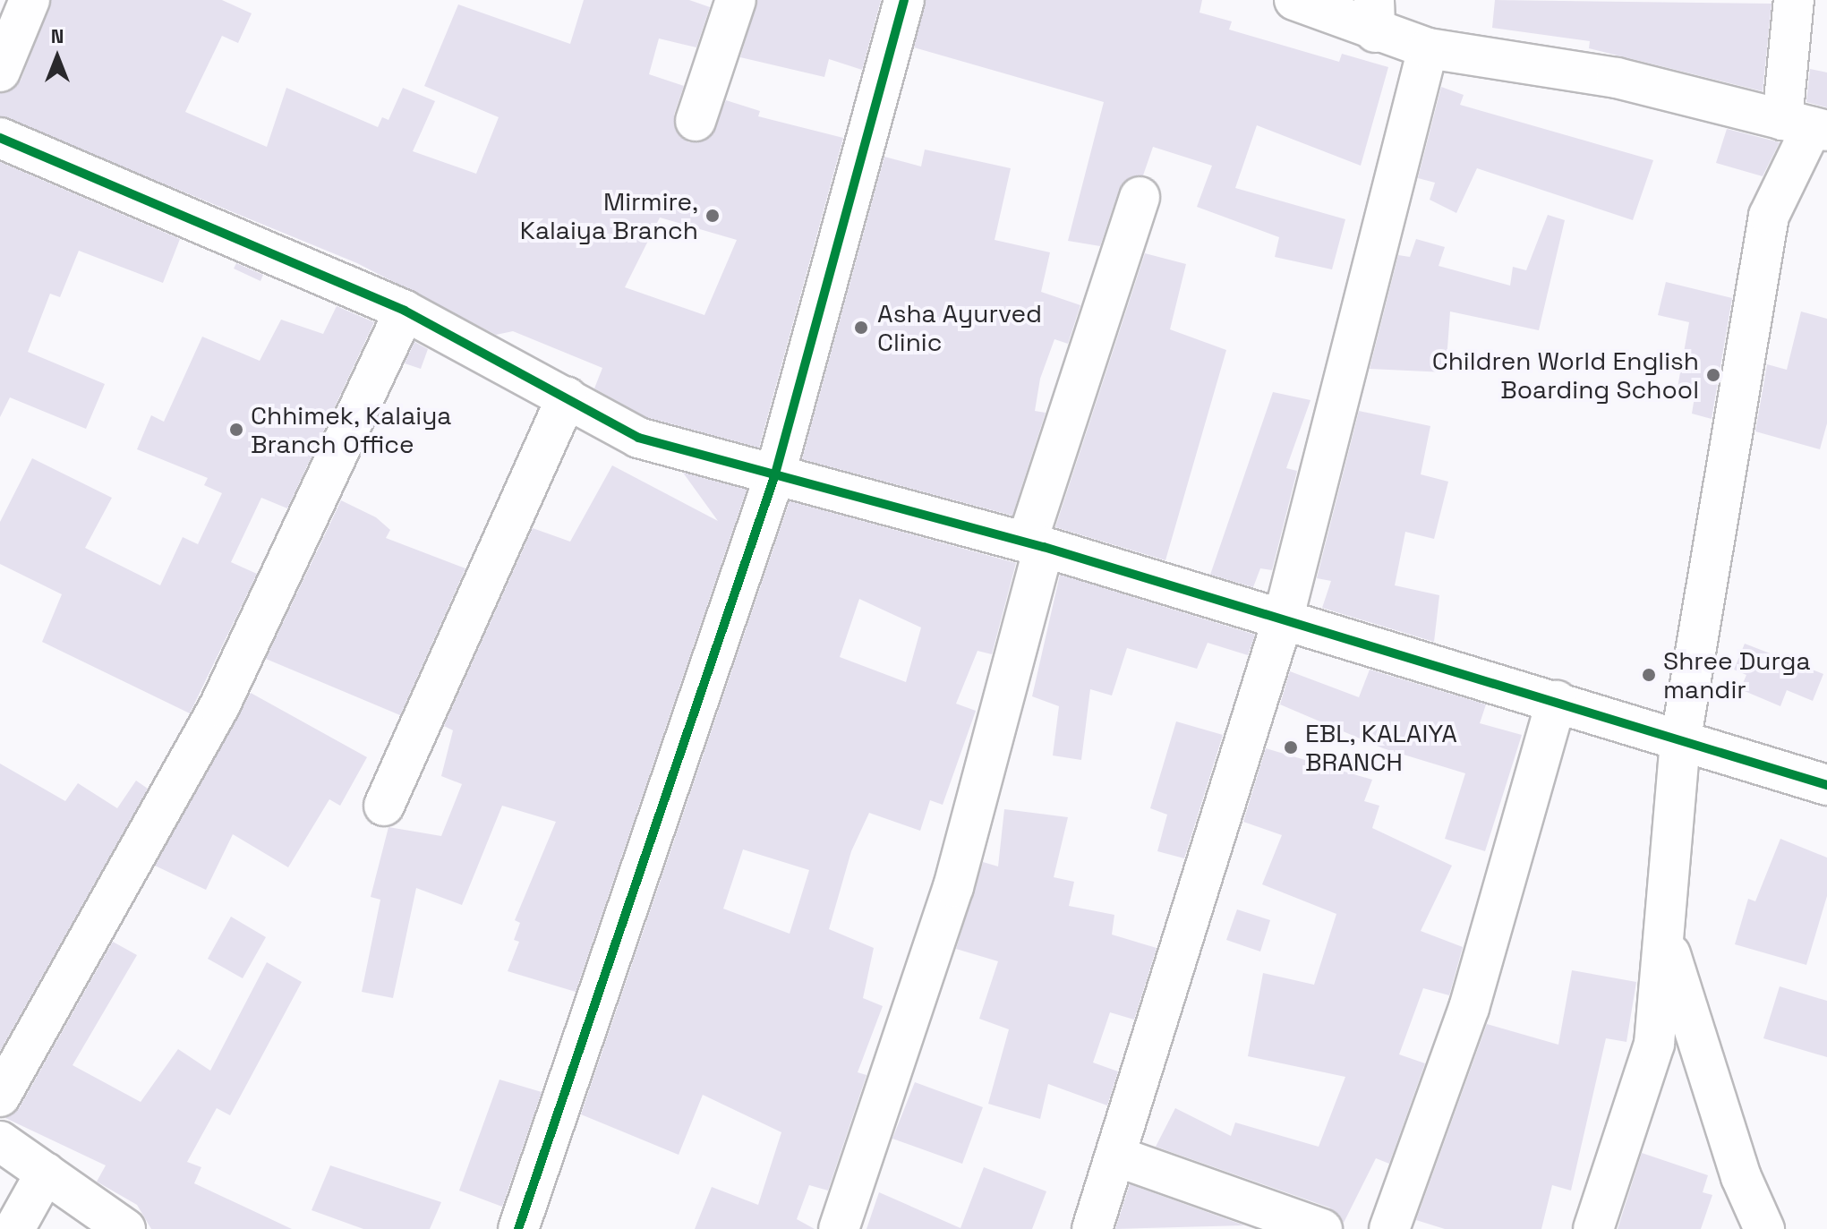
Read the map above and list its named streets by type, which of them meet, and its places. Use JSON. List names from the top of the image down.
{
  "places": [
    "Mirmire, Kalaiya Branch",
    "Asha Ayurved Clinic",
    "Children World English Boarding School",
    "Chhimek, Kalaiya Branch Office",
    "Shree Durga mandir",
    "EBL, KALAIYA BRANCH"
  ],
  "north": "top"
}
